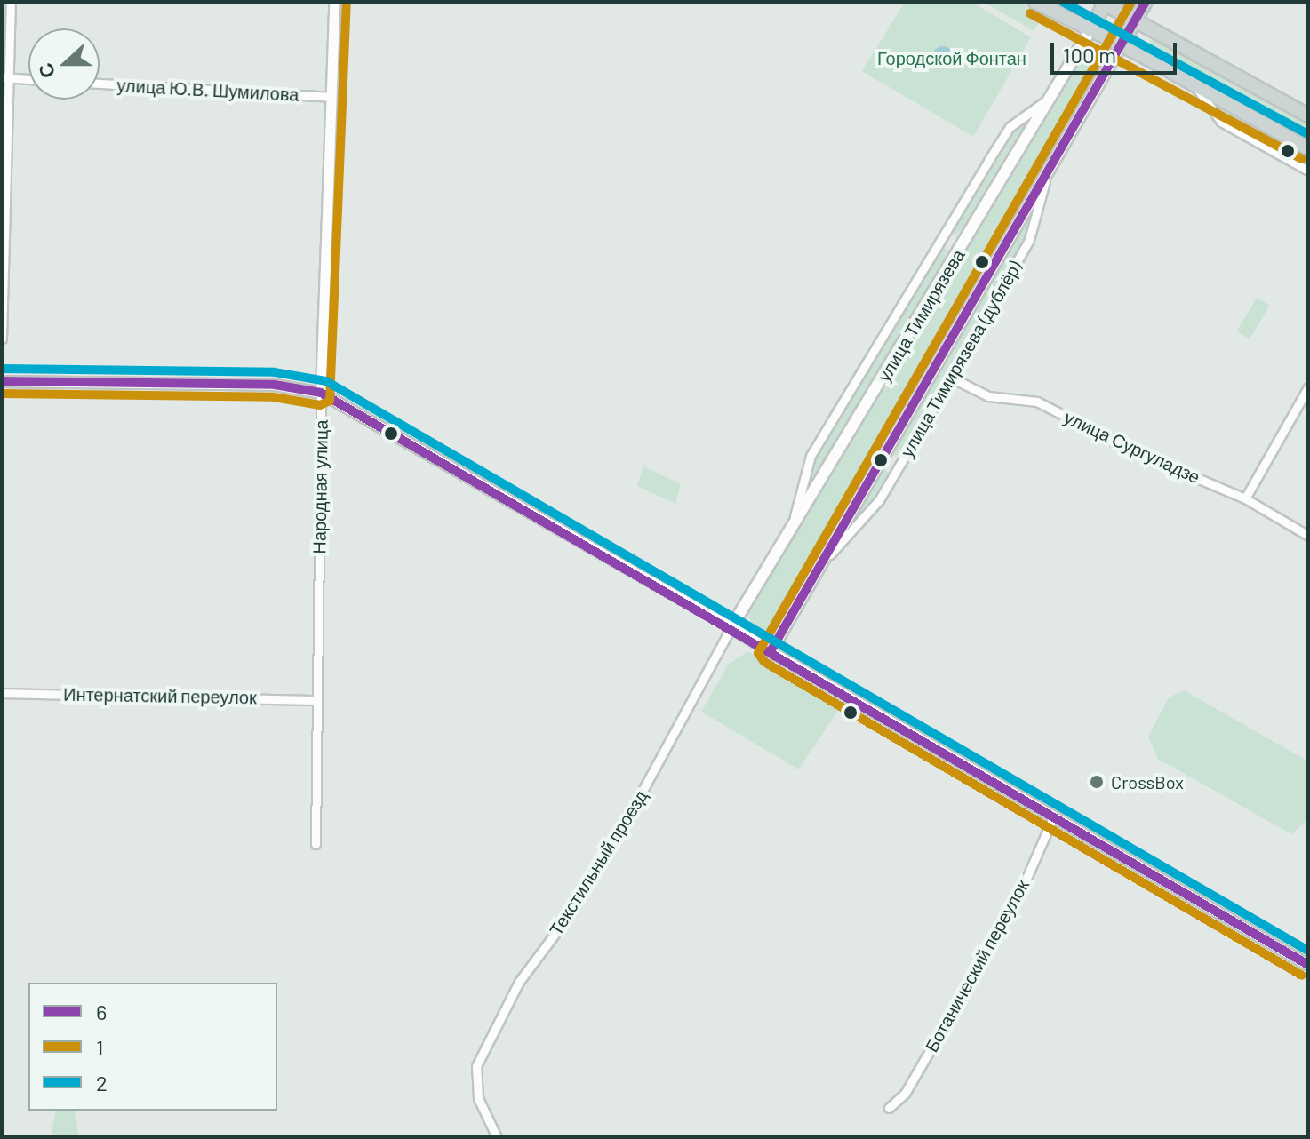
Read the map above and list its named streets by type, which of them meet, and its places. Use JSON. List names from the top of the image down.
{
  "streets": {
    "main road": ["улица Тимирязева"],
    "street": [
      "улица Ю.В. Шумилова",
      "улица Тимирязева (дублёр)",
      "улица Сургуладзе",
      "Народная улица",
      "Интернатский переулок",
      "Текстильный проезд",
      "Ботанический переулок"
    ]
  },
  "crossings": [
    ["улица Ю.В. Шумилова", "Народная улица"],
    ["улица Тимирязева", "улица Тимирязева (дублёр)"],
    ["улица Тимирязева", "Текстильный проезд"],
    ["улица Тимирязева (дублёр)", "улица Сургуладзе"],
    ["Народная улица", "Интернатский переулок"]
  ],
  "parks": ["Городской Фонтан"],
  "places": ["CrossBox"],
  "lines": ["transit line 6", "transit line 1", "transit line 2"],
  "legend": ["6", "1", "2"],
  "scale_bar": "100 m",
  "north": "left"
}
